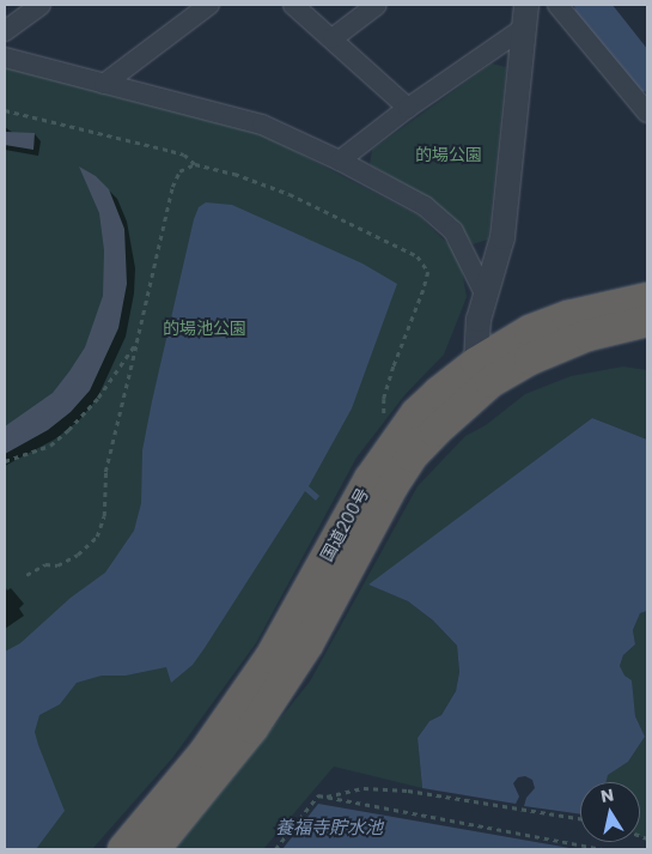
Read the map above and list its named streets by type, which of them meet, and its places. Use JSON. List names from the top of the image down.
{
  "streets": {
    "highway": ["国道200号"]
  },
  "water": ["養福寺貯水池"],
  "parks": ["的場公園", "的場池公園"],
  "north": "top"
}
